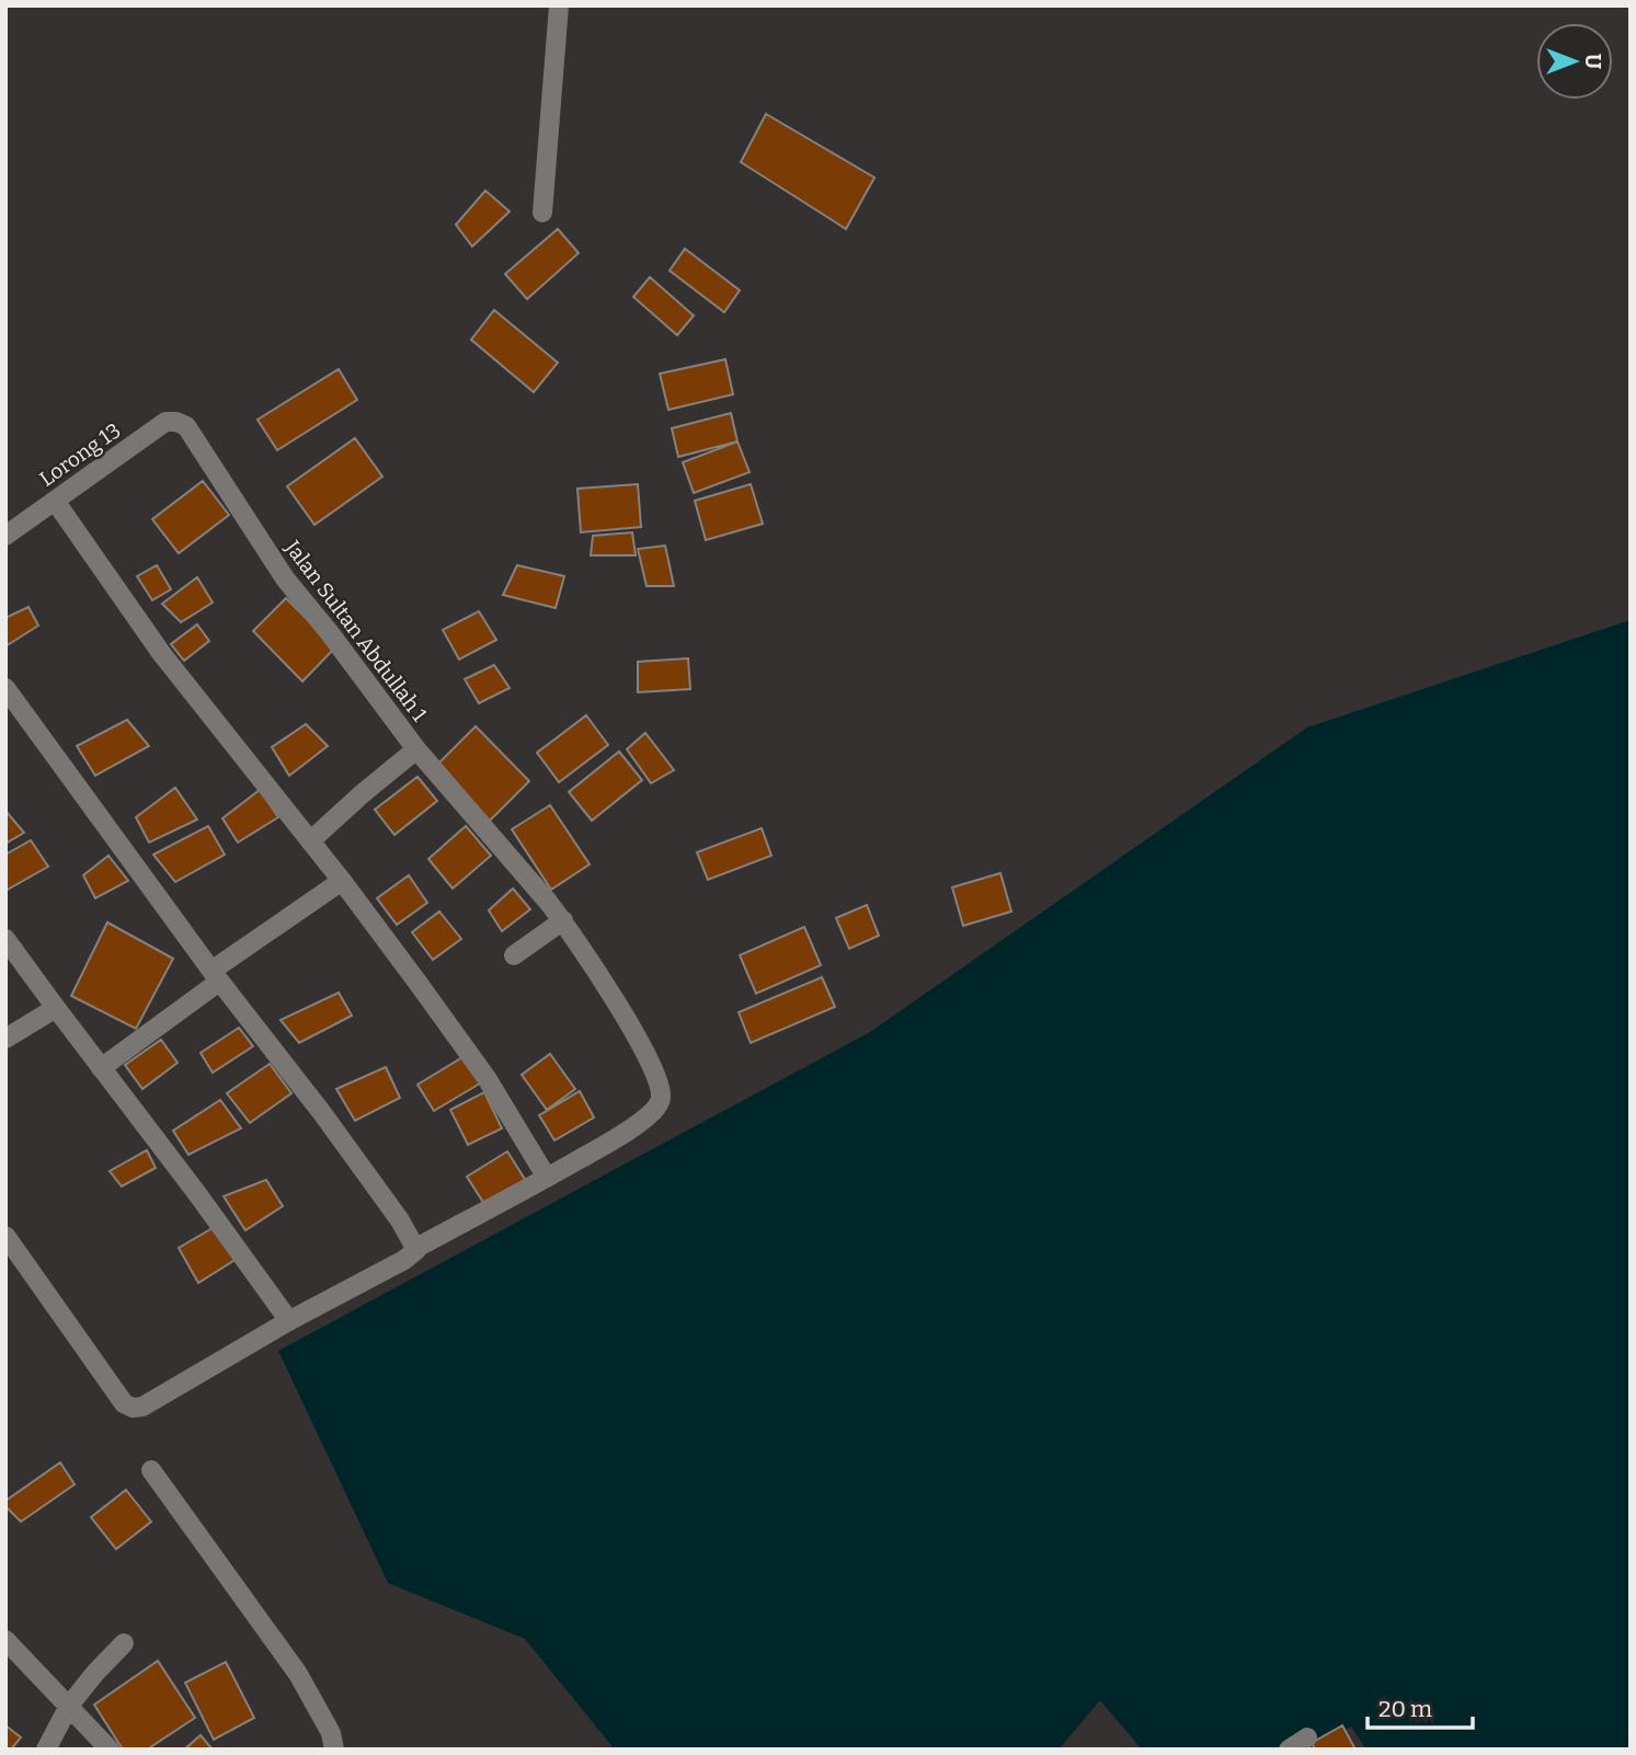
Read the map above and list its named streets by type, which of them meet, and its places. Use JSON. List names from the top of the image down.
{
  "streets": {
    "street": ["Lorong 13", "Jalan Sultan Abdullah 1"]
  },
  "crossings": [
    ["Lorong 13", "Jalan Sultan Abdullah 1"]
  ],
  "scale_bar": "20 m",
  "north": "right"
}
